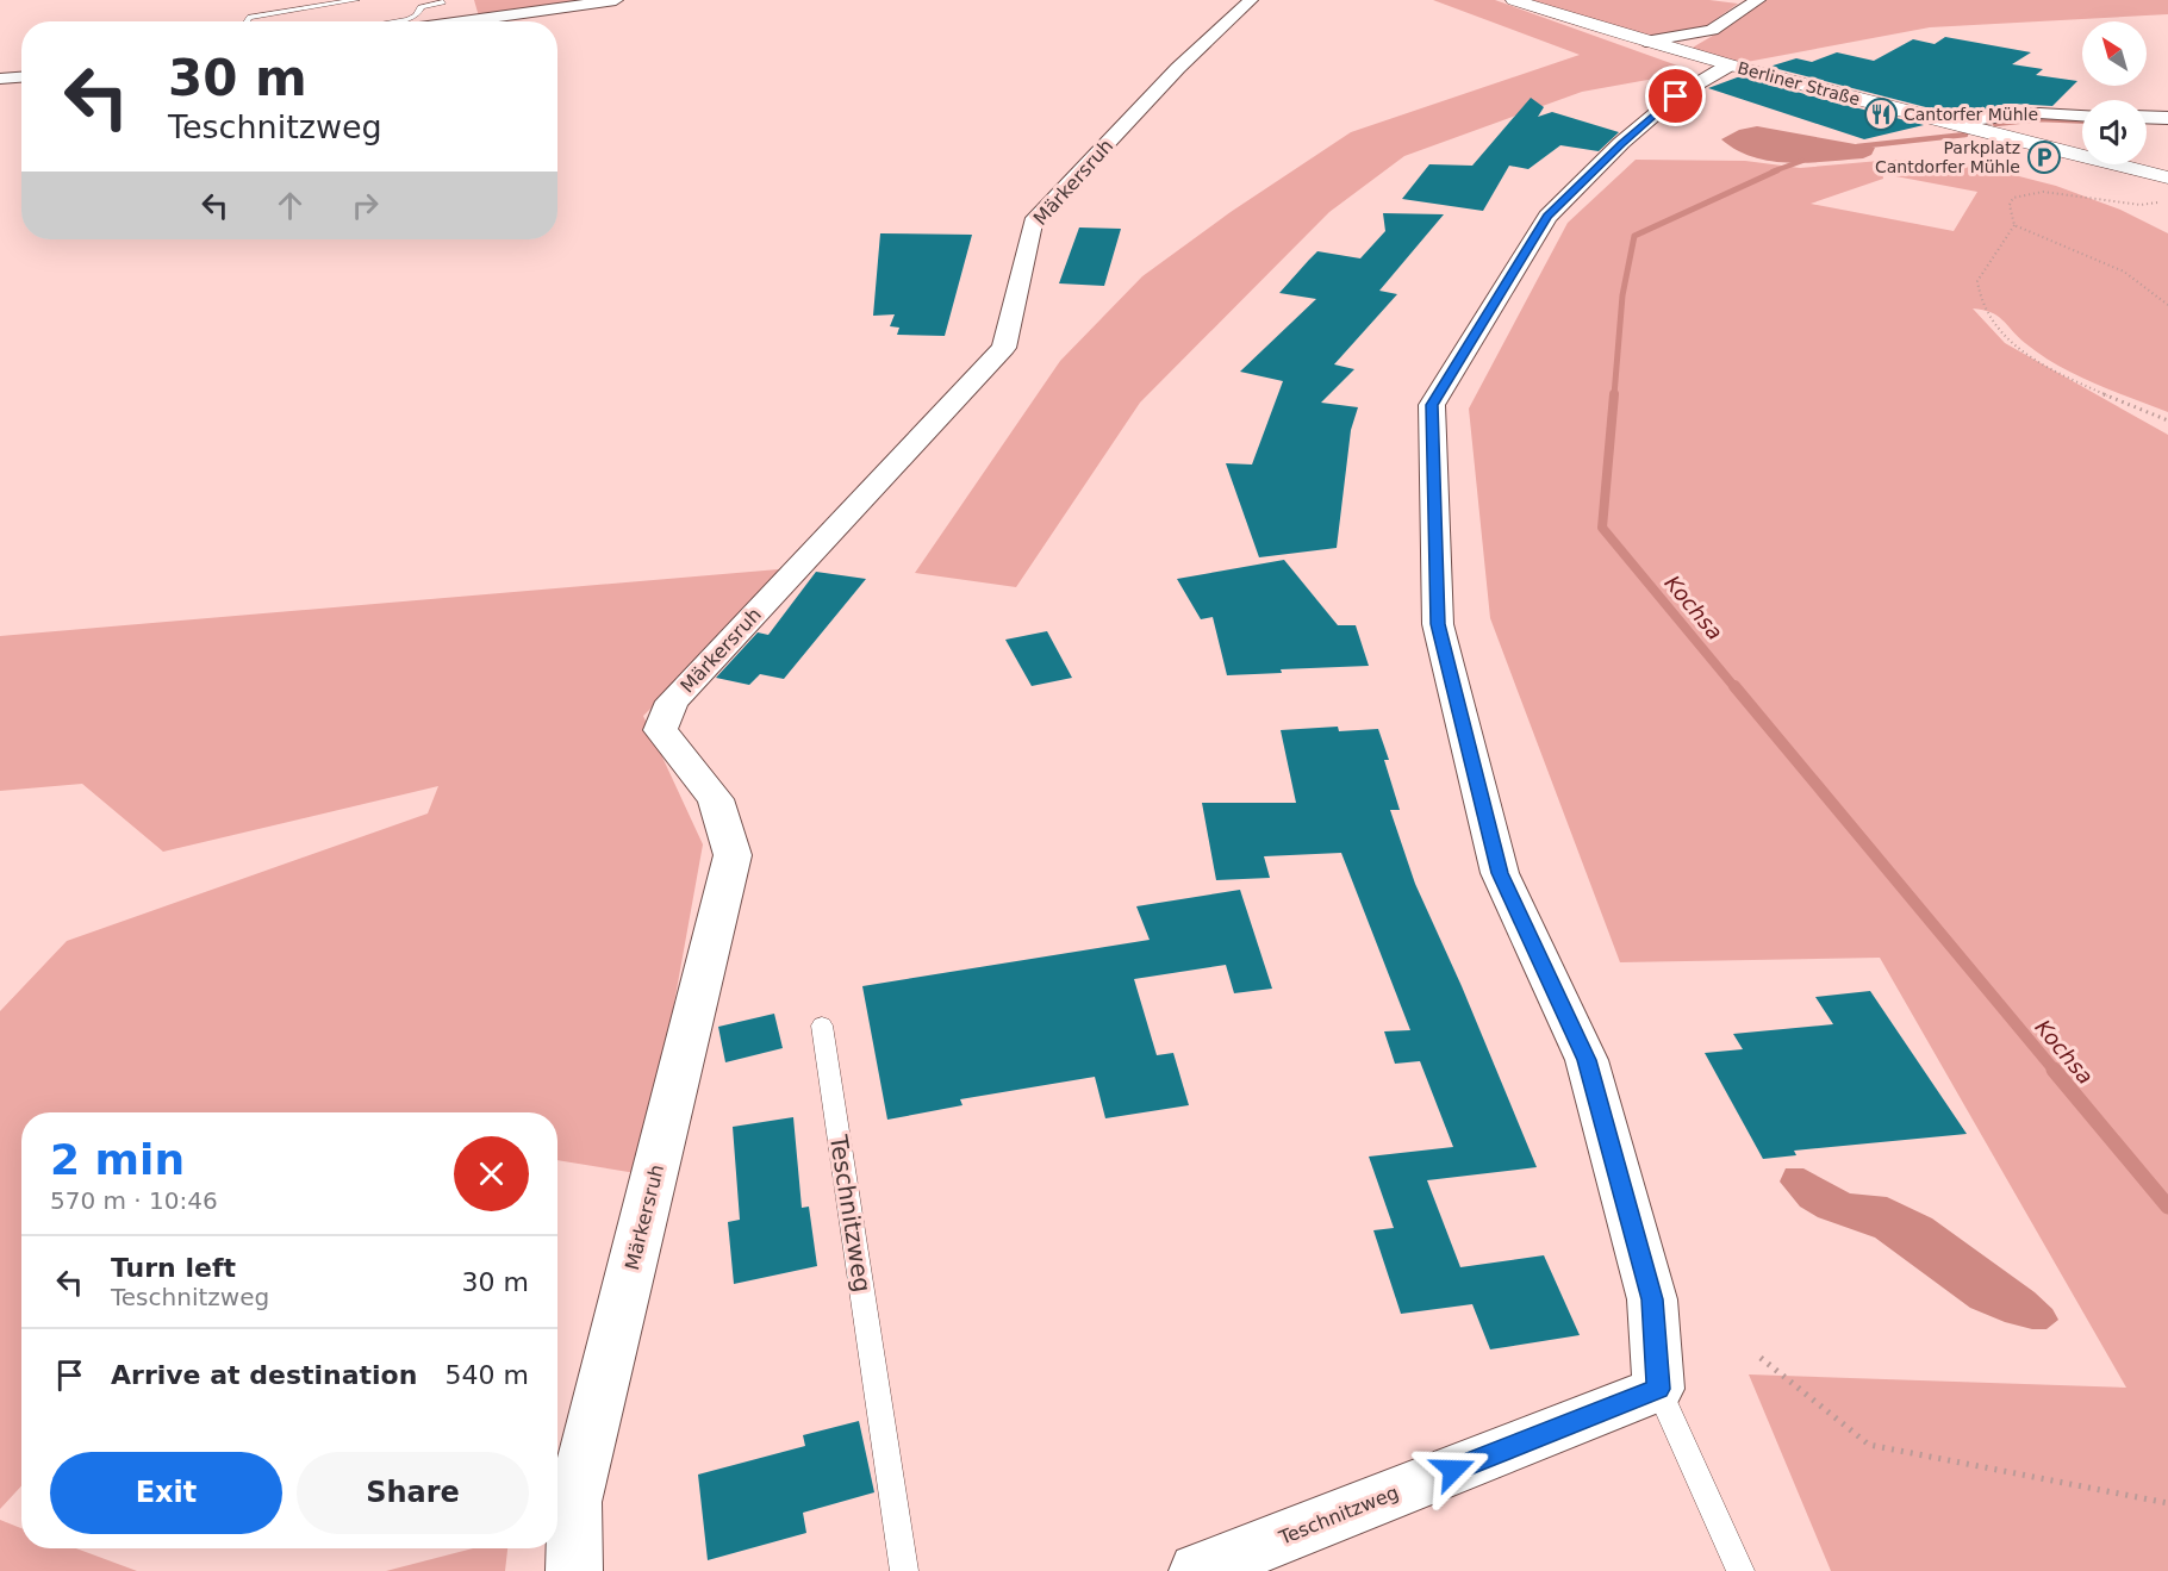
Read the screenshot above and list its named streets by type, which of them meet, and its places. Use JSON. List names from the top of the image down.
{
  "streets": {
    "main road": ["Berliner Straße"],
    "street": ["Märkersruh", "Teschnitzweg"]
  },
  "water": ["Kochsa"],
  "places": {
    "restaurant": ["Cantorfer Mühle"],
    "parking": ["Parkplatz Cantdorfer Mühle"]
  },
  "north": "top left",
  "page": {
    "turn": ["30 m", "Teschnitzweg"],
    "heading": ["2 min", "570 m · 10:46"],
    "list": [
      {
        "name": "Turn left",
        "note": "Teschnitzweg",
        "value": "30 m"
      },
      {
        "name": "Arrive at destination",
        "value": "540 m"
      }
    ],
    "buttons": ["Exit", "Share"]
  }
}
